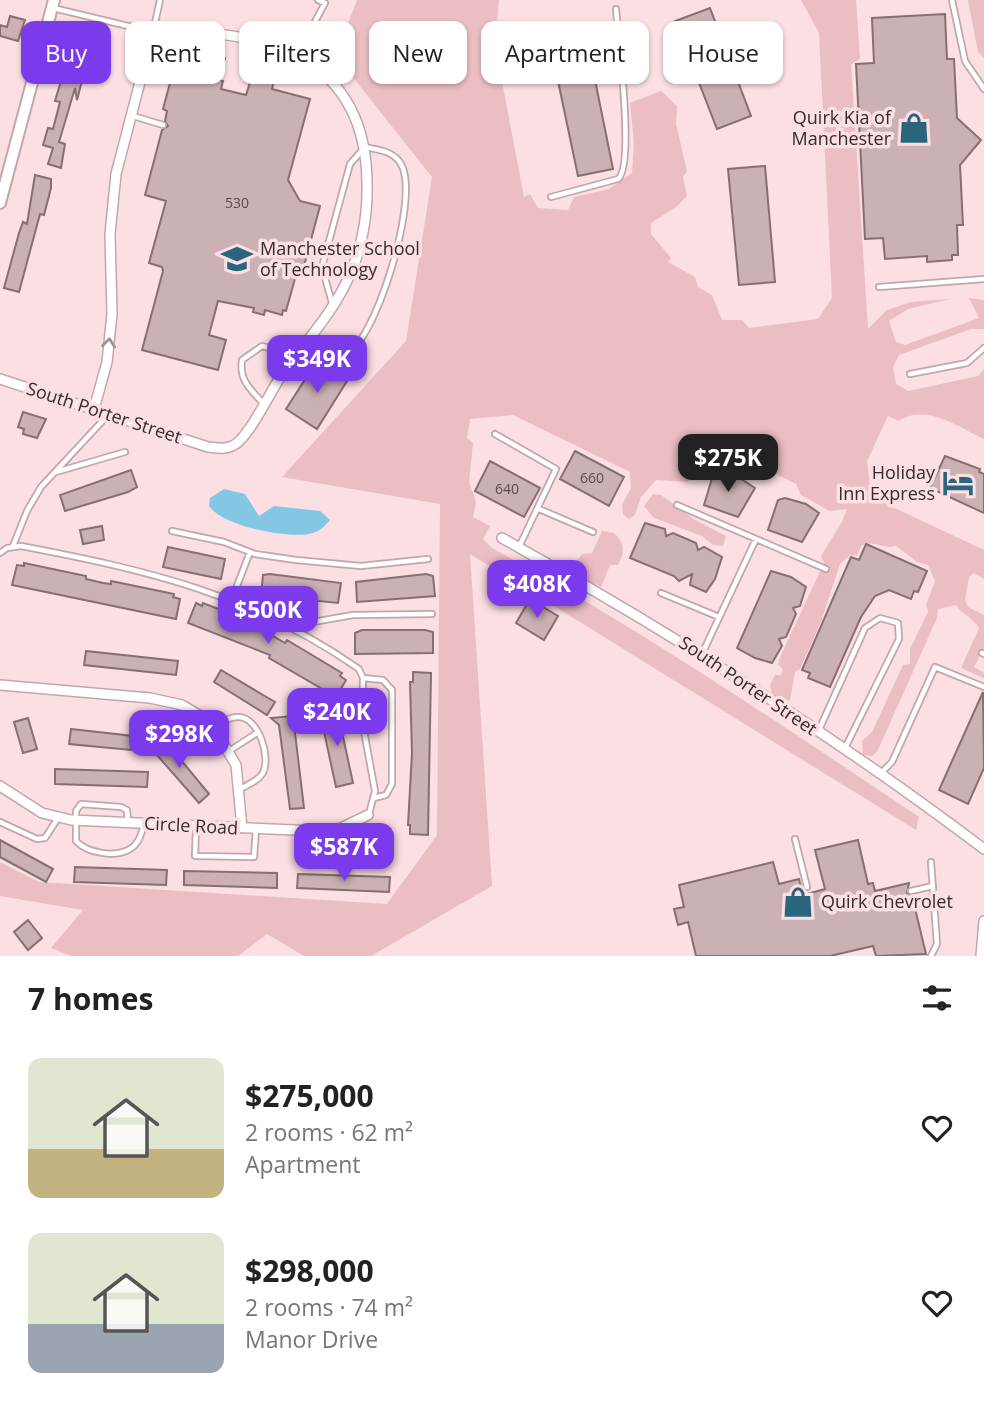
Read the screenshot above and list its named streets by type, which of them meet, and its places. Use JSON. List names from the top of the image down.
{
  "streets": {
    "street": ["South Porter Street", "Circle Road"]
  },
  "places": {
    "shop": ["Quirk Kia of Manchester", "Quirk Chevrolet"],
    "school or university": ["Manchester School of Technology"],
    "hotel": ["Holiday Inn Express"]
  },
  "house_numbers": ["530", "660", "640"],
  "page": {
    "chip": [
      "Buy",
      "Rent",
      "Filters",
      "New",
      "Apartment",
      "House"
    ],
    "price": [
      "$349K",
      "$275K",
      "$408K",
      "$500K",
      "$240K",
      "$298K",
      "$587K"
    ],
    "heading": "7 homes",
    "list": [
      {
        "name": "$275,000",
        "note": "2 rooms · 62 m² · Apartment"
      },
      {
        "name": "$298,000",
        "note": "2 rooms · 74 m² · Manor Drive"
      }
    ]
  }
}
